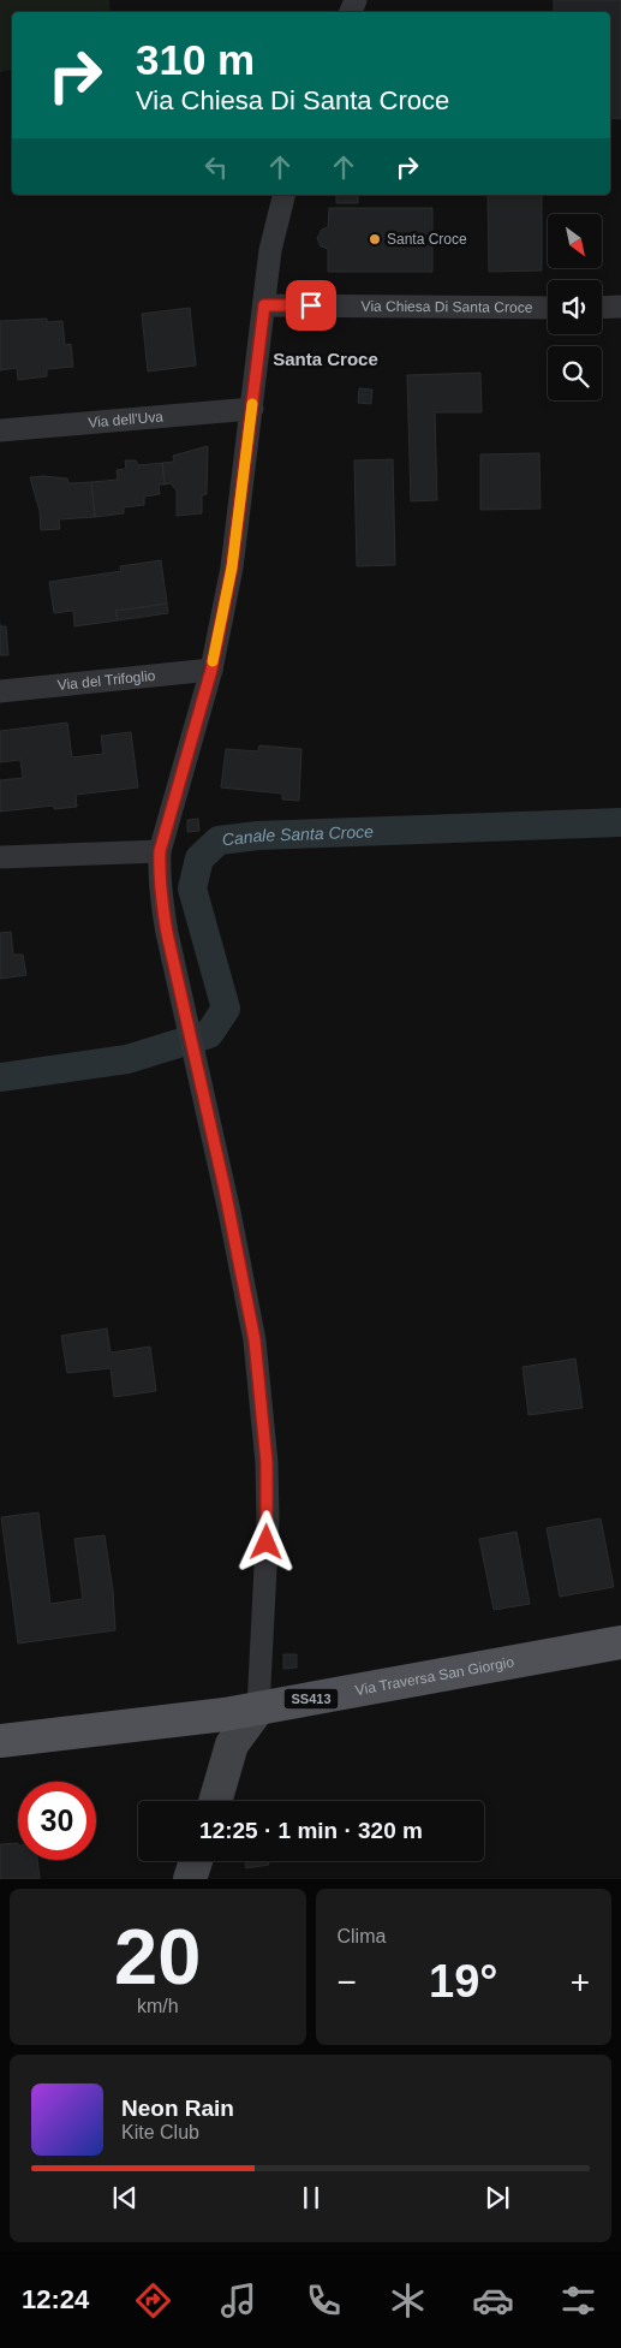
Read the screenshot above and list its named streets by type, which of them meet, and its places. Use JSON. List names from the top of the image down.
{
  "streets": {
    "main road": ["Via Traversa San Giorgio", "SS413"],
    "street": ["Via Chiesa Di Santa Croce", "Via dell'Uva", "Via del Trifoglio"]
  },
  "districts": ["Santa Croce"],
  "water": ["Canale Santa Croce"],
  "places": ["Santa Croce"],
  "north": "bottom right",
  "page": {
    "turn": ["310 m", "Via Chiesa Di Santa Croce"],
    "limit": "30",
    "trip": "12:25 · 1 min · 320 m",
    "tile": [
      ["20", "km/h"],
      "Clima"
    ],
    "heat": ["−", "19°", "+"],
    "song": ["Neon Rain", "Kite Club"],
    "tabs": "12:24"
  }
}
